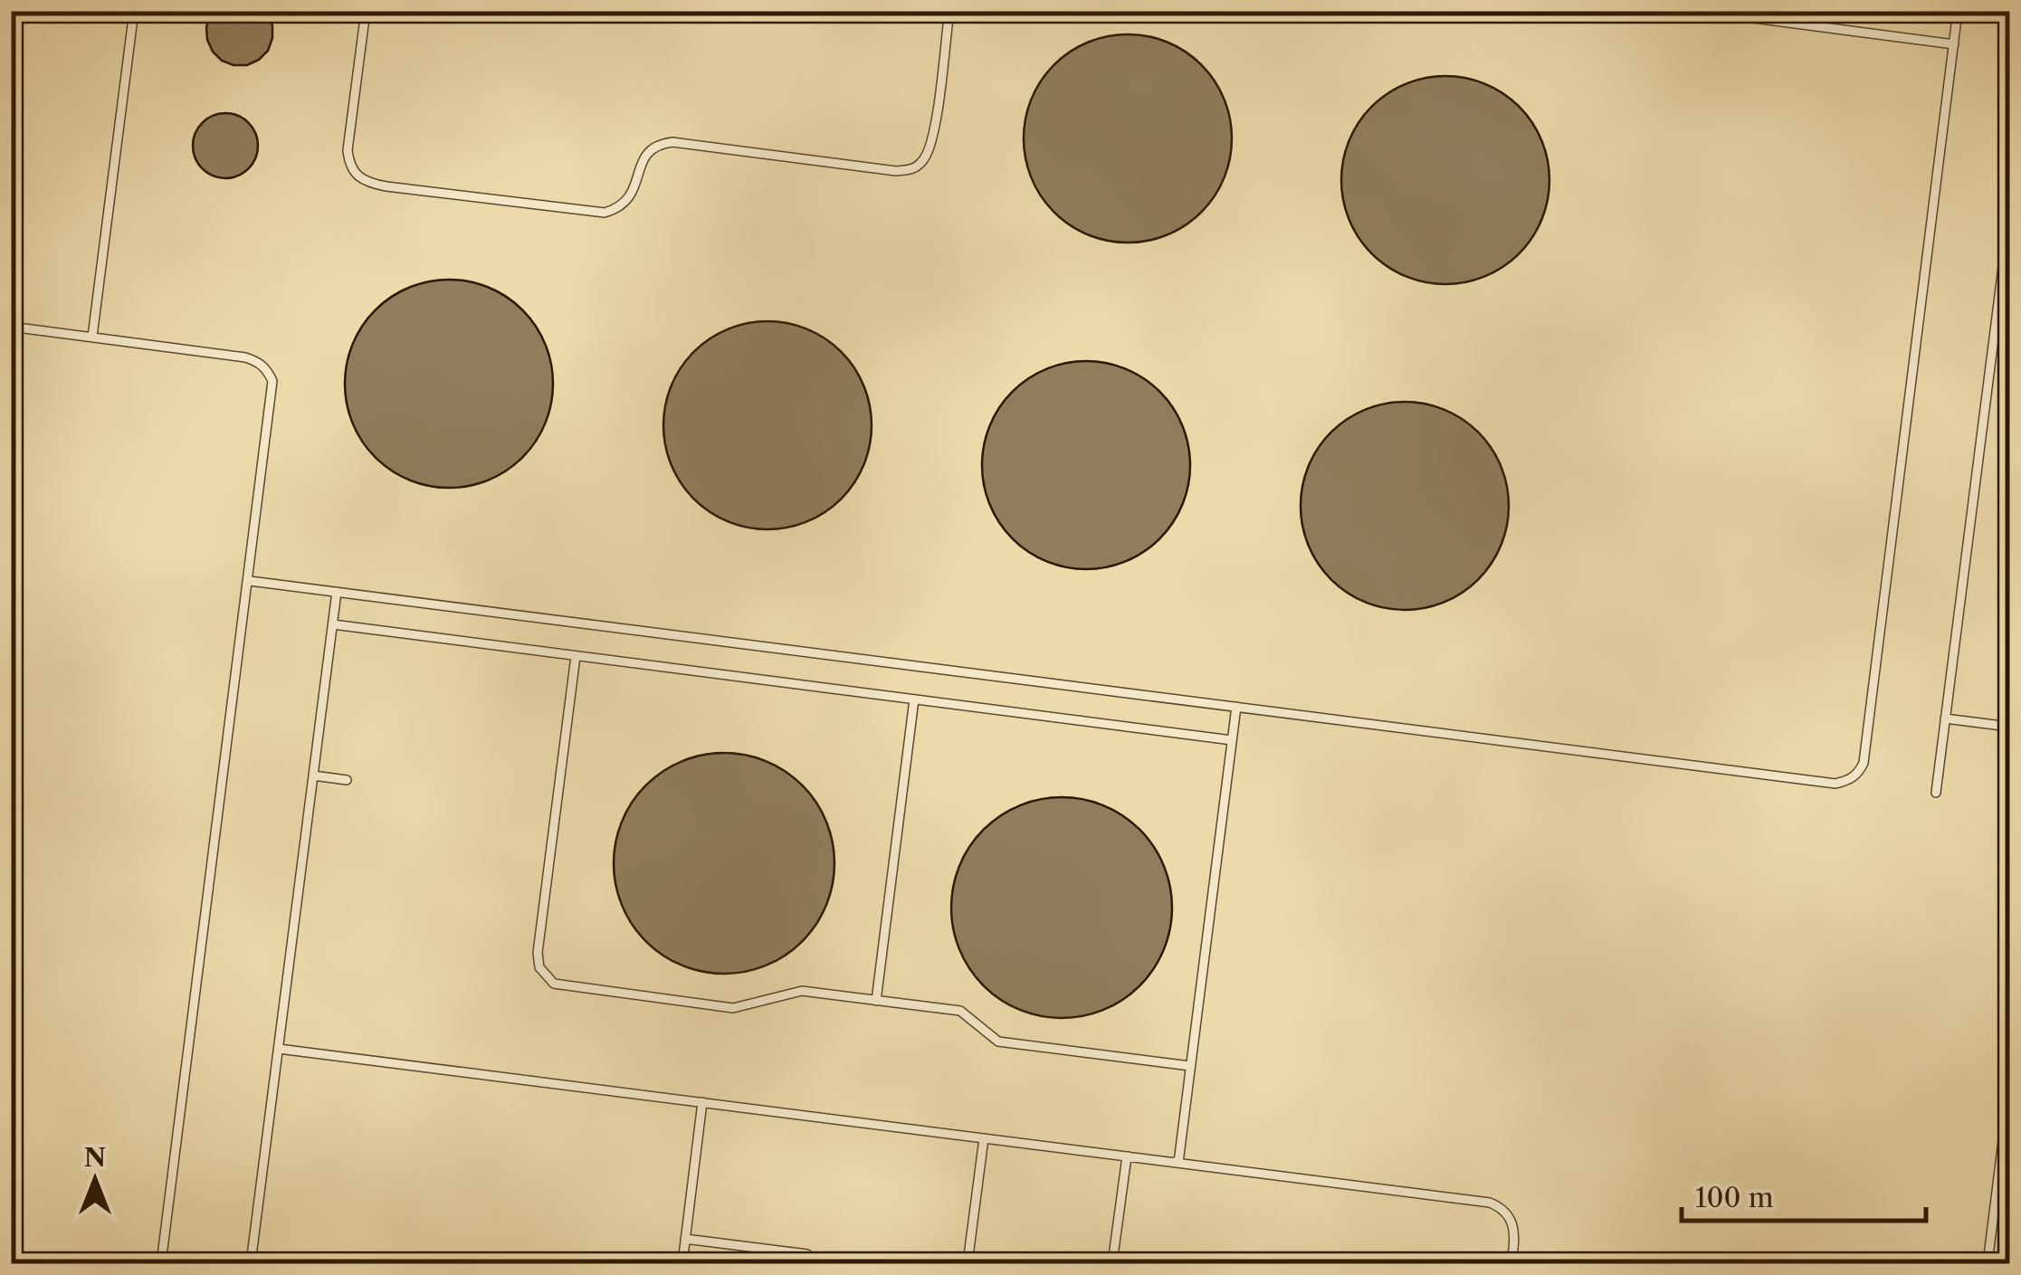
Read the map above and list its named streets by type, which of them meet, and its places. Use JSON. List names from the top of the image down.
{
  "scale_bar": "100 m",
  "north": "top"
}
